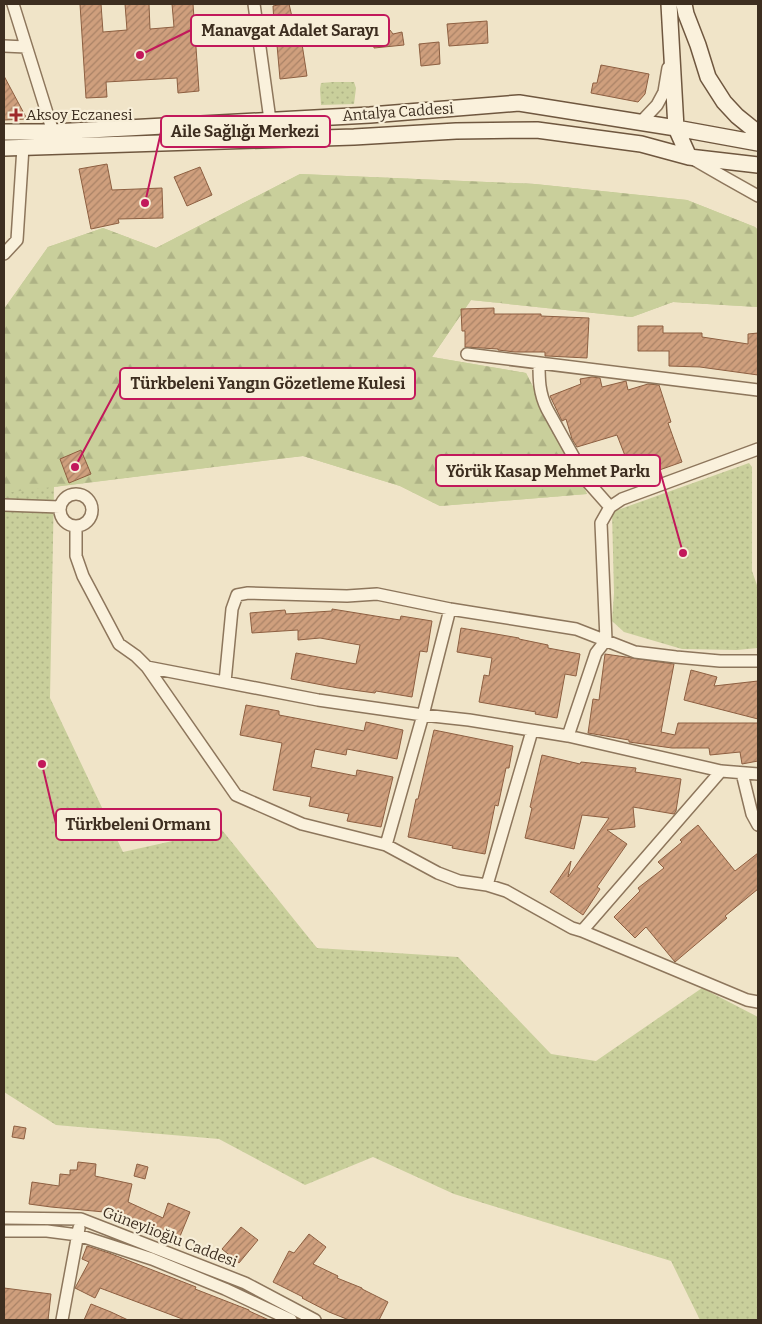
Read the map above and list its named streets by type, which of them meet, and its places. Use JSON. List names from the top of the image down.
{
  "streets": {
    "main road": ["Antalya Caddesi"],
    "street": ["Güneylioğlu Caddesi"]
  },
  "places": {
    "other": [
      "Manavgat Adalet Sarayı",
      "Aile Sağlığı Merkezi",
      "Türkbeleni Yangın Gözetleme Kulesi",
      "Yörük Kasap Mehmet Parkı",
      "Türkbeleni Ormanı"
    ],
    "health": ["Aksoy Eczanesi"]
  }
}
